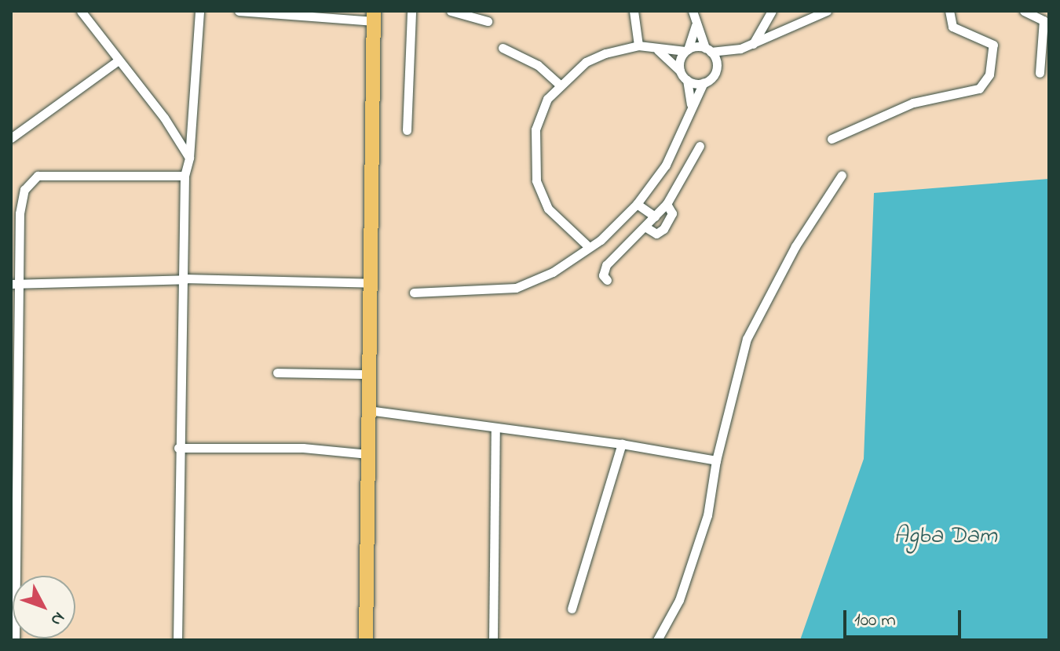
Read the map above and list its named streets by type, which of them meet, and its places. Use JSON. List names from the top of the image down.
{
  "water": ["Agba Dam"],
  "scale_bar": "100 m",
  "north": "bottom right"
}
